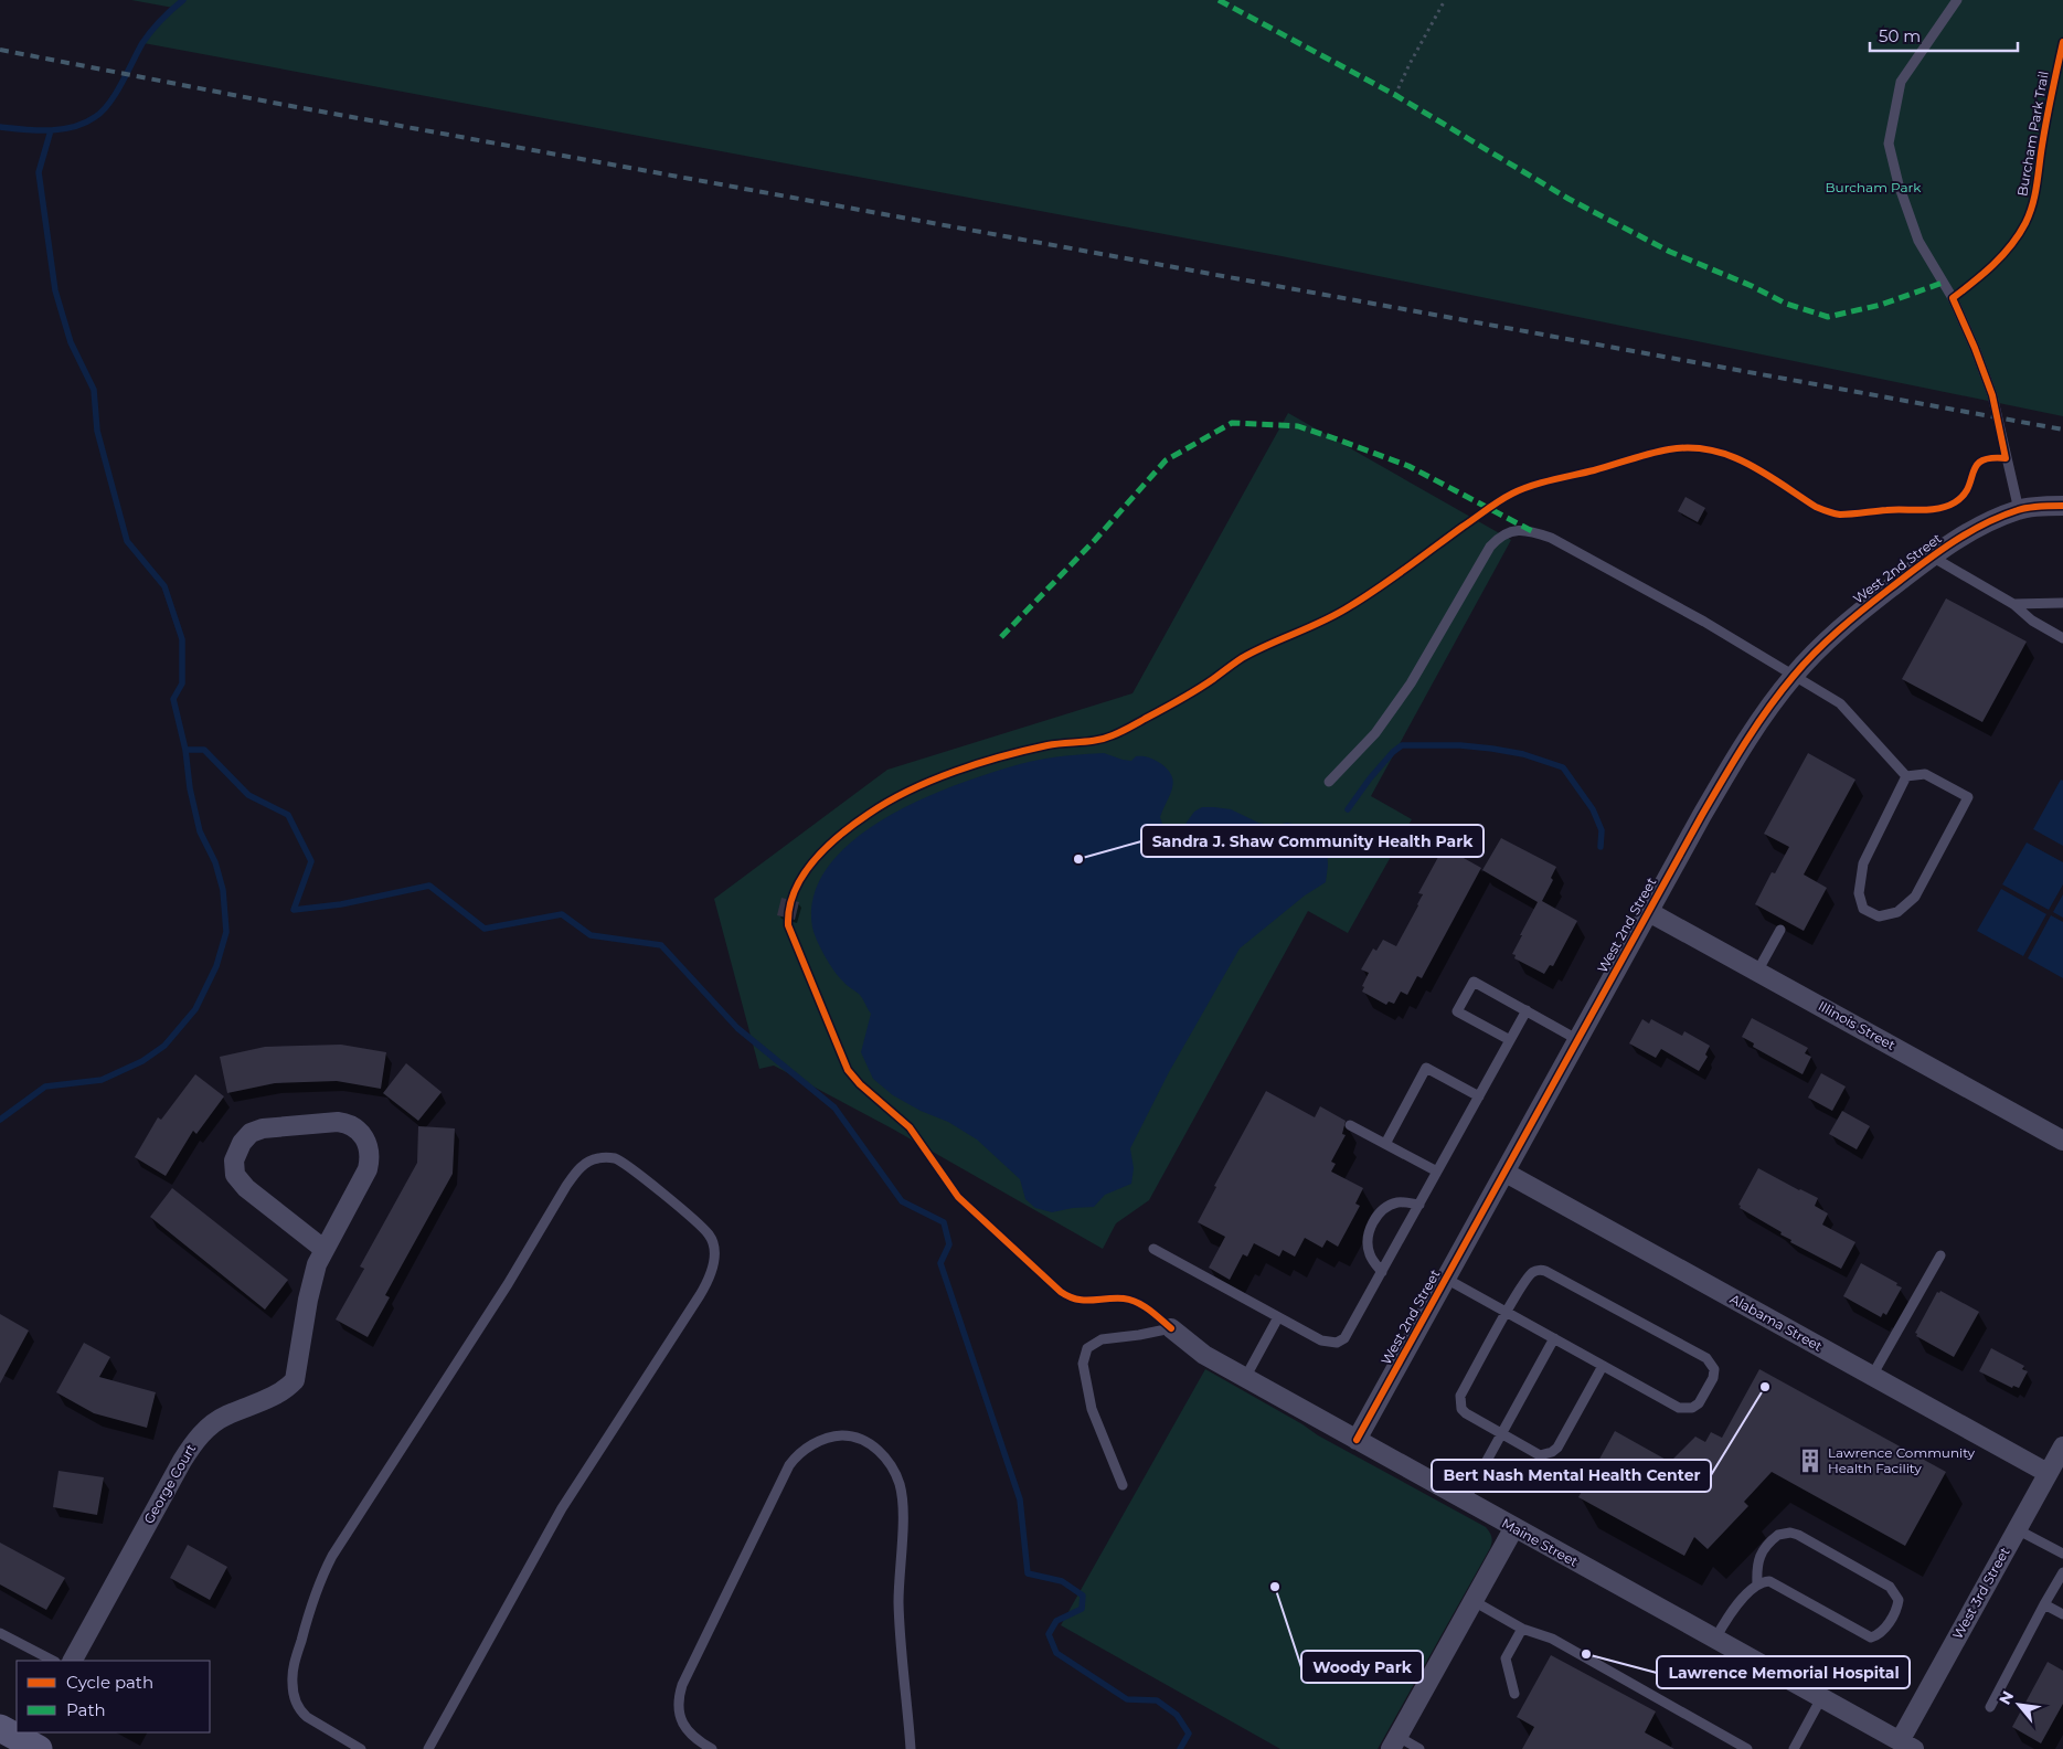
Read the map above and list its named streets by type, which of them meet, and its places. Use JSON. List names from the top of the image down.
{
  "streets": {
    "street": [
      "West 2nd Street",
      "Illinois Street",
      "Alabama Street",
      "George Court",
      "Maine Street",
      "West 3rd Street"
    ],
    "cycle path": ["Burcham Park Trail"]
  },
  "crossings": [
    ["West 2nd Street", "Illinois Street"],
    ["West 2nd Street", "Alabama Street"],
    ["West 2nd Street", "Maine Street"],
    ["Alabama Street", "West 3rd Street"],
    ["Maine Street", "West 3rd Street"]
  ],
  "parks": ["Burcham Park"],
  "places": {
    "other": [
      "Sandra J. Shaw Community Health Park",
      "Bert Nash Mental Health Center",
      "Woody Park",
      "Lawrence Memorial Hospital"
    ],
    "building": ["Lawrence Community Health Facility"]
  },
  "legend": ["Cycle path", "Path"],
  "scale_bar": "50 m",
  "north": "top left"
}
